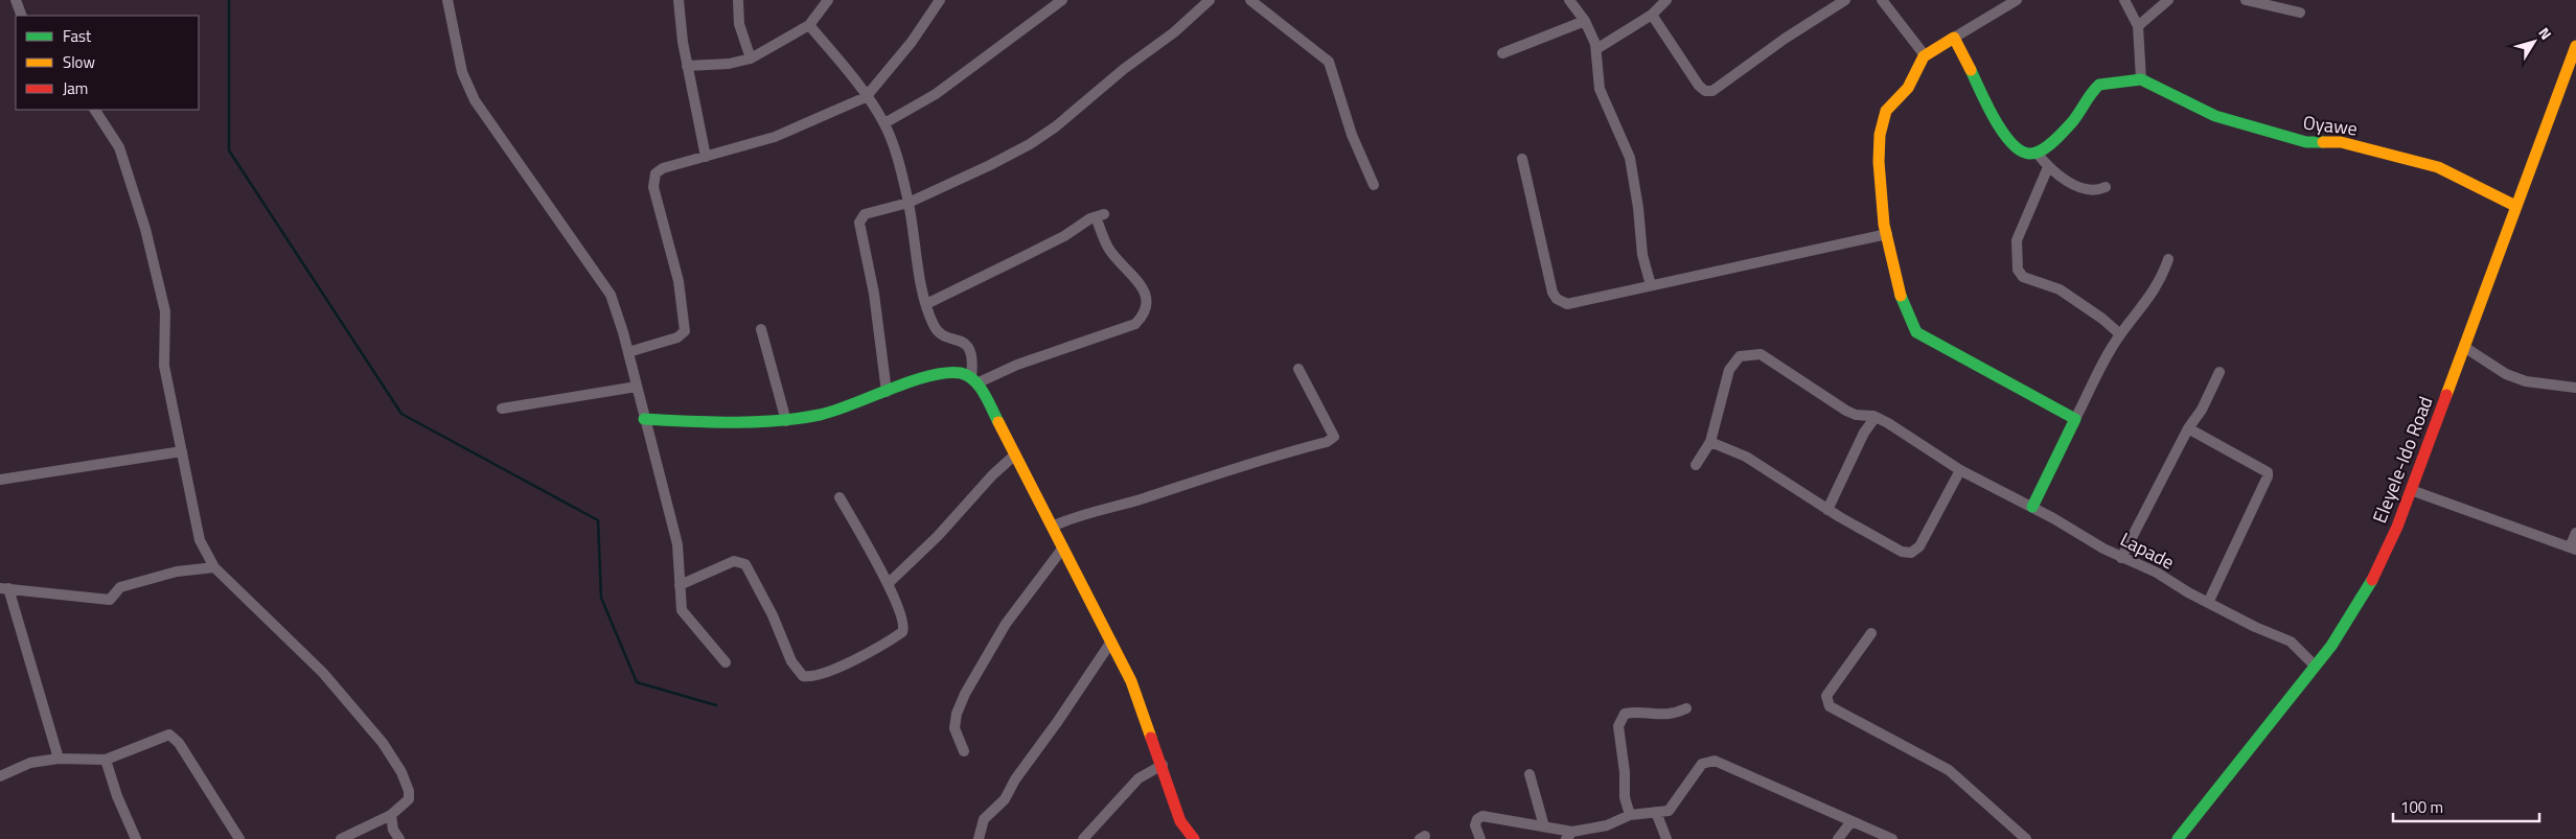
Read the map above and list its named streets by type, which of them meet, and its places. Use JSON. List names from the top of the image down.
{
  "streets": {
    "street": ["Oyawe", "Eleyele-Ido Road", "Lapade"]
  },
  "crossings": [
    ["Oyawe", "Eleyele-Ido Road"],
    ["Eleyele-Ido Road", "Lapade"]
  ],
  "legend": ["Fast", "Slow", "Jam"],
  "scale_bar": "100 m",
  "north": "top right"
}
